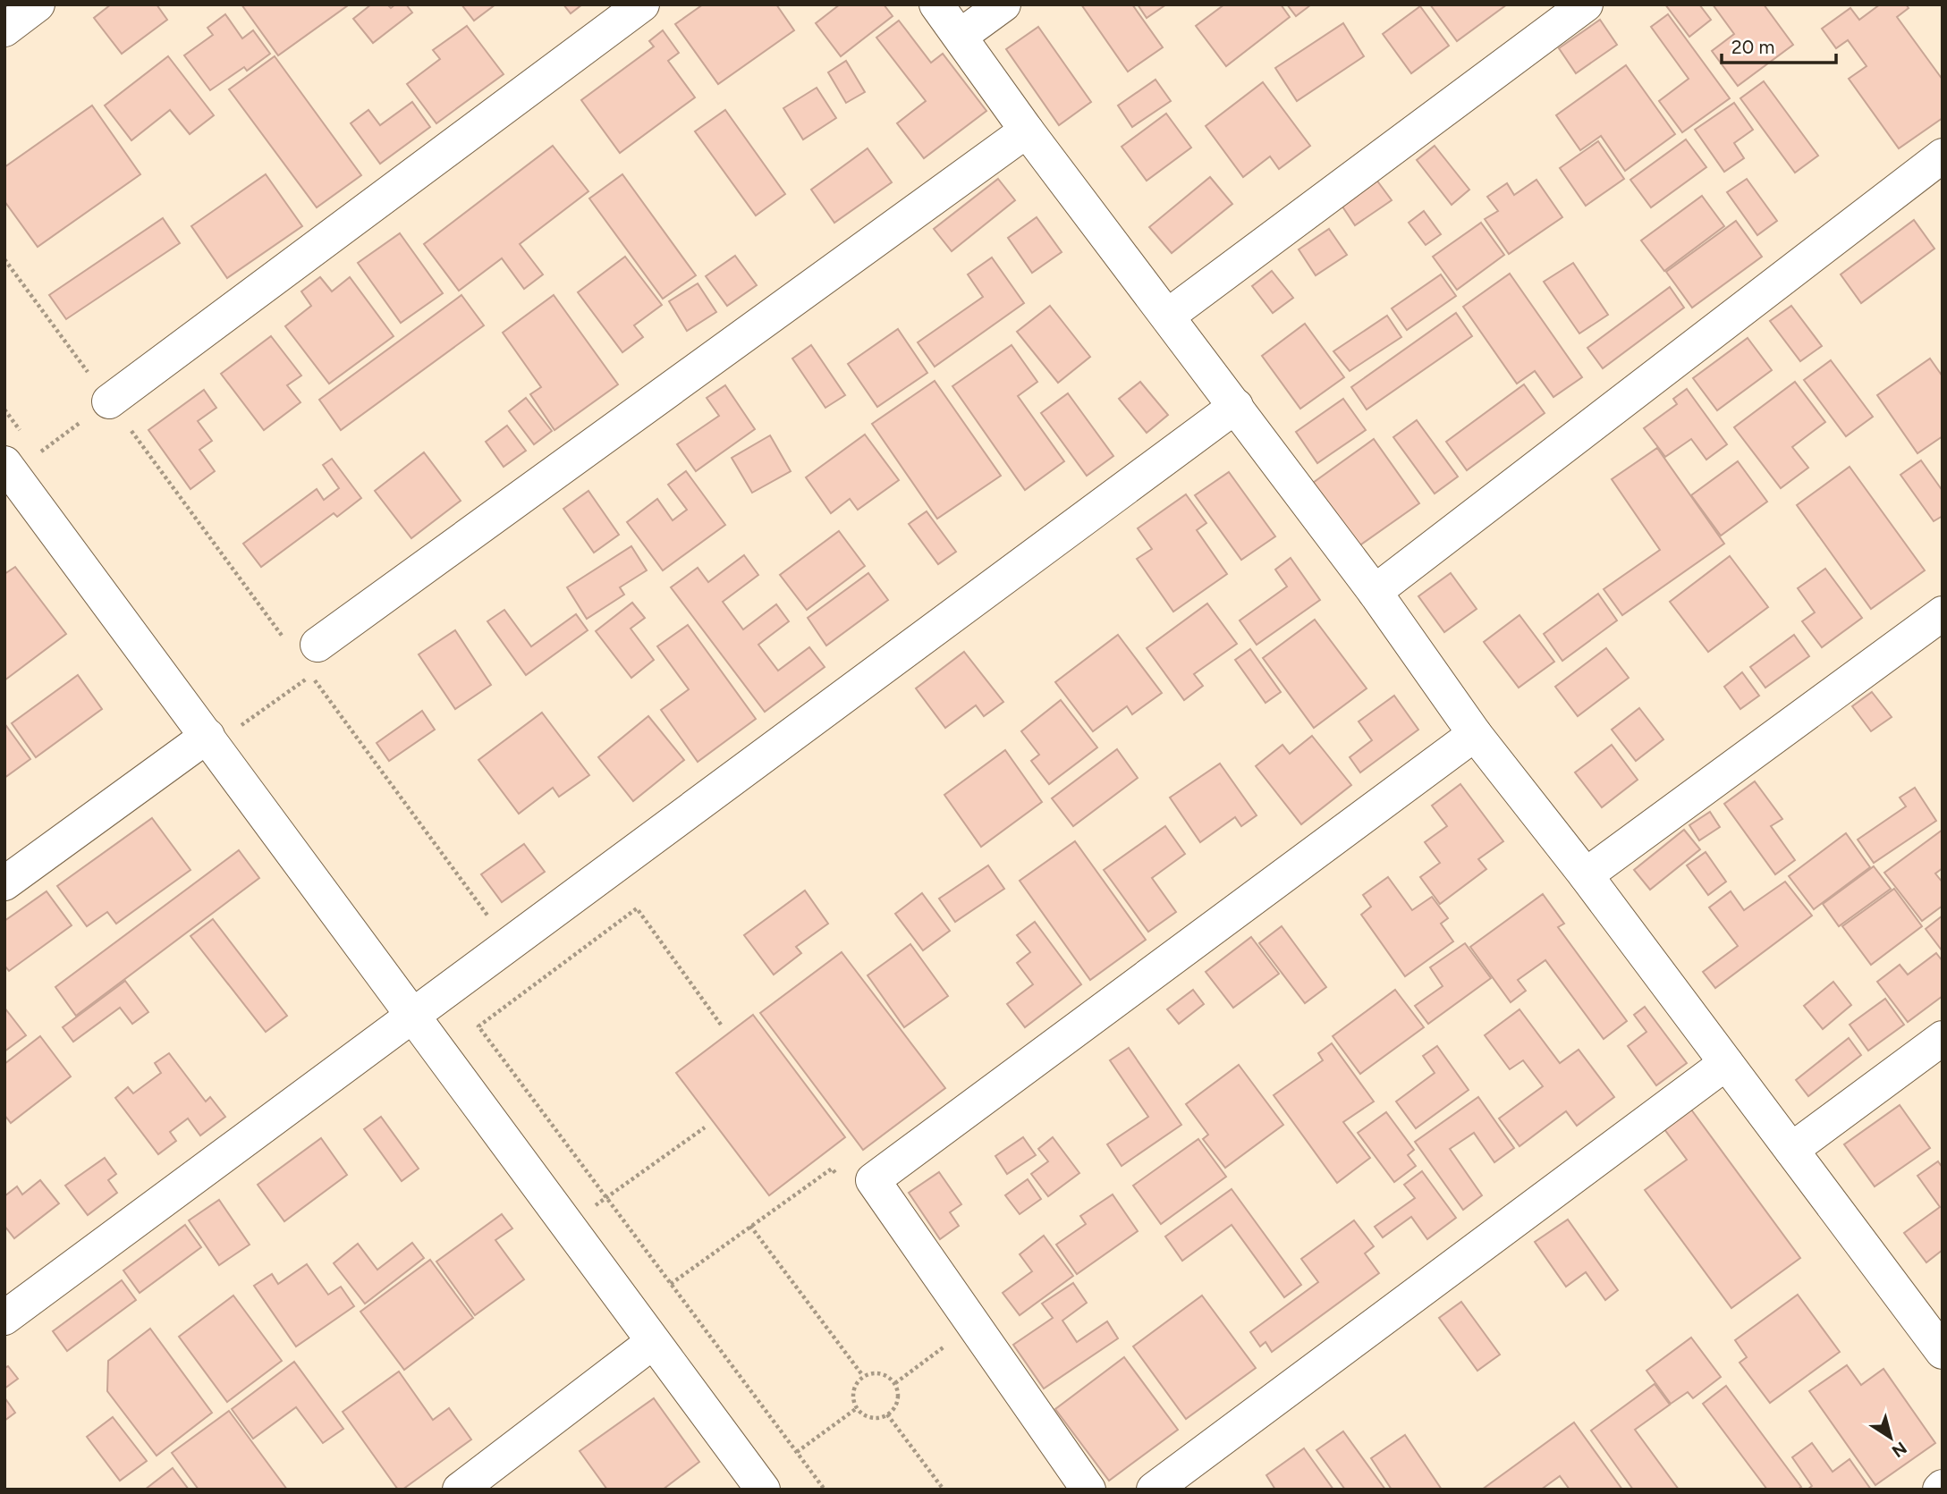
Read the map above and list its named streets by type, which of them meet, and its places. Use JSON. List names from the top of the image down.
{
  "scale_bar": "20 m",
  "north": "bottom right"
}
